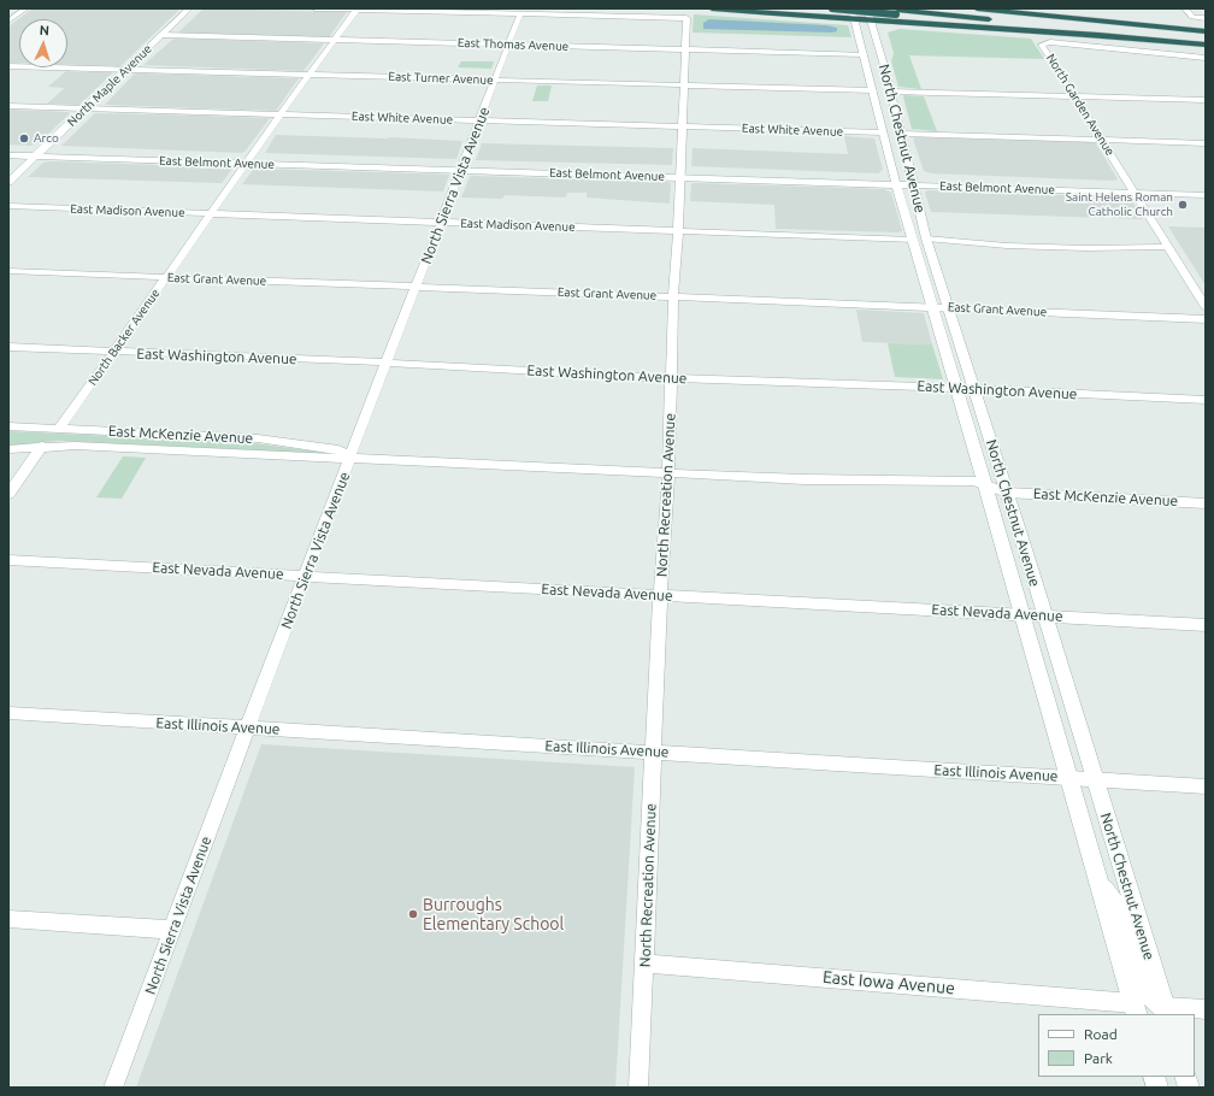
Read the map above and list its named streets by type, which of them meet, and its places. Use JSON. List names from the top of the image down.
{
  "streets": {
    "main road": ["North Maple Avenue", "North Chestnut Avenue", "East Belmont Avenue"],
    "street": [
      "East Thomas Avenue",
      "East Turner Avenue",
      "North Garden Avenue",
      "East White Avenue",
      "North Sierra Vista Avenue",
      "East Madison Avenue",
      "East Grant Avenue",
      "North Backer Avenue",
      "East Washington Avenue",
      "East McKenzie Avenue",
      "North Recreation Avenue",
      "East Nevada Avenue",
      "East Illinois Avenue",
      "East Iowa Avenue"
    ]
  },
  "crossings": [
    ["East Thomas Avenue", "North Maple Avenue"],
    ["East Thomas Avenue", "North Chestnut Avenue"],
    ["East Thomas Avenue", "North Sierra Vista Avenue"],
    ["East Thomas Avenue", "North Backer Avenue"],
    ["East Thomas Avenue", "North Recreation Avenue"],
    ["East Turner Avenue", "North Maple Avenue"],
    ["East Turner Avenue", "North Chestnut Avenue"],
    ["East Turner Avenue", "North Sierra Vista Avenue"],
    ["East Turner Avenue", "North Backer Avenue"],
    ["East Turner Avenue", "North Recreation Avenue"],
    ["North Maple Avenue", "East White Avenue"],
    ["North Maple Avenue", "East Belmont Avenue"],
    ["North Garden Avenue", "East Belmont Avenue"],
    ["East White Avenue", "North Chestnut Avenue"],
    ["East White Avenue", "North Sierra Vista Avenue"],
    ["East White Avenue", "North Backer Avenue"],
    ["East White Avenue", "North Recreation Avenue"],
    ["North Chestnut Avenue", "East Belmont Avenue"],
    ["North Chestnut Avenue", "East Madison Avenue"],
    ["North Chestnut Avenue", "East Grant Avenue"],
    ["North Chestnut Avenue", "East Washington Avenue"],
    ["North Chestnut Avenue", "East McKenzie Avenue"],
    ["North Chestnut Avenue", "East Nevada Avenue"],
    ["North Chestnut Avenue", "East Illinois Avenue"],
    ["North Chestnut Avenue", "East Iowa Avenue"],
    ["East Belmont Avenue", "North Sierra Vista Avenue"],
    ["East Belmont Avenue", "North Backer Avenue"],
    ["East Belmont Avenue", "North Recreation Avenue"],
    ["North Sierra Vista Avenue", "East Madison Avenue"],
    ["North Sierra Vista Avenue", "East Grant Avenue"],
    ["North Sierra Vista Avenue", "East Washington Avenue"],
    ["North Sierra Vista Avenue", "East McKenzie Avenue"],
    ["North Sierra Vista Avenue", "North Recreation Avenue"],
    ["North Sierra Vista Avenue", "East Nevada Avenue"],
    ["North Sierra Vista Avenue", "East Illinois Avenue"],
    ["East Madison Avenue", "North Backer Avenue"],
    ["East Madison Avenue", "North Recreation Avenue"],
    ["East Grant Avenue", "North Backer Avenue"],
    ["East Grant Avenue", "North Recreation Avenue"],
    ["North Backer Avenue", "East Washington Avenue"],
    ["North Backer Avenue", "East McKenzie Avenue"],
    ["East Washington Avenue", "North Recreation Avenue"],
    ["East McKenzie Avenue", "North Recreation Avenue"],
    ["North Recreation Avenue", "East Nevada Avenue"],
    ["North Recreation Avenue", "East Illinois Avenue"],
    ["North Recreation Avenue", "East Iowa Avenue"]
  ],
  "places": ["Arco", "Saint Helens Roman Catholic Church", "Burroughs Elementary School"],
  "legend": ["Road", "Park"],
  "north": "top"
}
